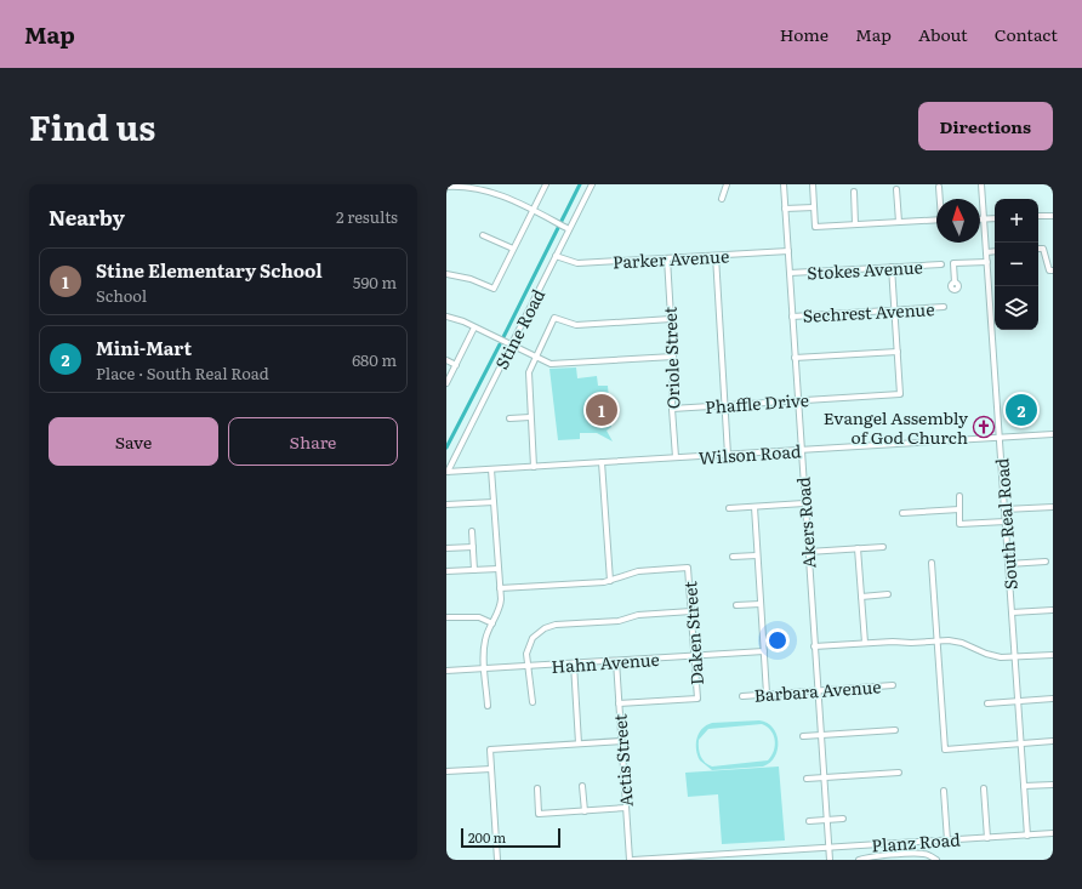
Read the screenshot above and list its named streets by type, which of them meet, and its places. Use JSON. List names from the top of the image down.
{
  "streets": {
    "street": [
      "Parker Avenue",
      "Stokes Avenue",
      "Sechrest Avenue",
      "Stine Road",
      "Oriole Street",
      "Phaffle Drive",
      "Wilson Road",
      "Akers Road",
      "South Real Road",
      "Daken Street",
      "Hahn Avenue",
      "Barbara Avenue",
      "Actis Street",
      "Planz Road"
    ]
  },
  "crossings": [
    ["Parker Avenue", "Stine Road"],
    ["Parker Avenue", "Oriole Street"],
    ["Parker Avenue", "Akers Road"],
    ["Stokes Avenue", "Akers Road"],
    ["Sechrest Avenue", "Akers Road"],
    ["Stine Road", "Wilson Road"],
    ["Oriole Street", "Phaffle Drive"],
    ["Oriole Street", "Wilson Road"],
    ["Phaffle Drive", "Akers Road"],
    ["Wilson Road", "Akers Road"],
    ["Wilson Road", "South Real Road"],
    ["Akers Road", "Barbara Avenue"],
    ["Akers Road", "Planz Road"],
    ["South Real Road", "Planz Road"],
    ["Daken Street", "Hahn Avenue"],
    ["Daken Street", "Actis Street"],
    ["Hahn Avenue", "Actis Street"],
    ["Actis Street", "Planz Road"]
  ],
  "places": {
    "church": ["Evangel Assembly of God Church"]
  },
  "scale_bar": "200 m",
  "north": "top",
  "page": {
    "header": "Map",
    "nav": [
      "Home",
      "Map",
      "About",
      "Contact"
    ],
    "title": "Find us",
    "buttons": [
      "Directions",
      ["Save", "Share"]
    ],
    "heading": ["Nearby", "2 results"],
    "map_buttons": ["+", "−"],
    "list": [
      {
        "mark": "1",
        "name": "Stine Elementary School",
        "note": "School",
        "value": "590 m"
      },
      {
        "mark": "2",
        "name": "Mini-Mart",
        "note": "Place · South Real Road",
        "value": "680 m"
      }
    ],
    "pins": ["1", "2"],
    "scale": "200 m"
  }
}
